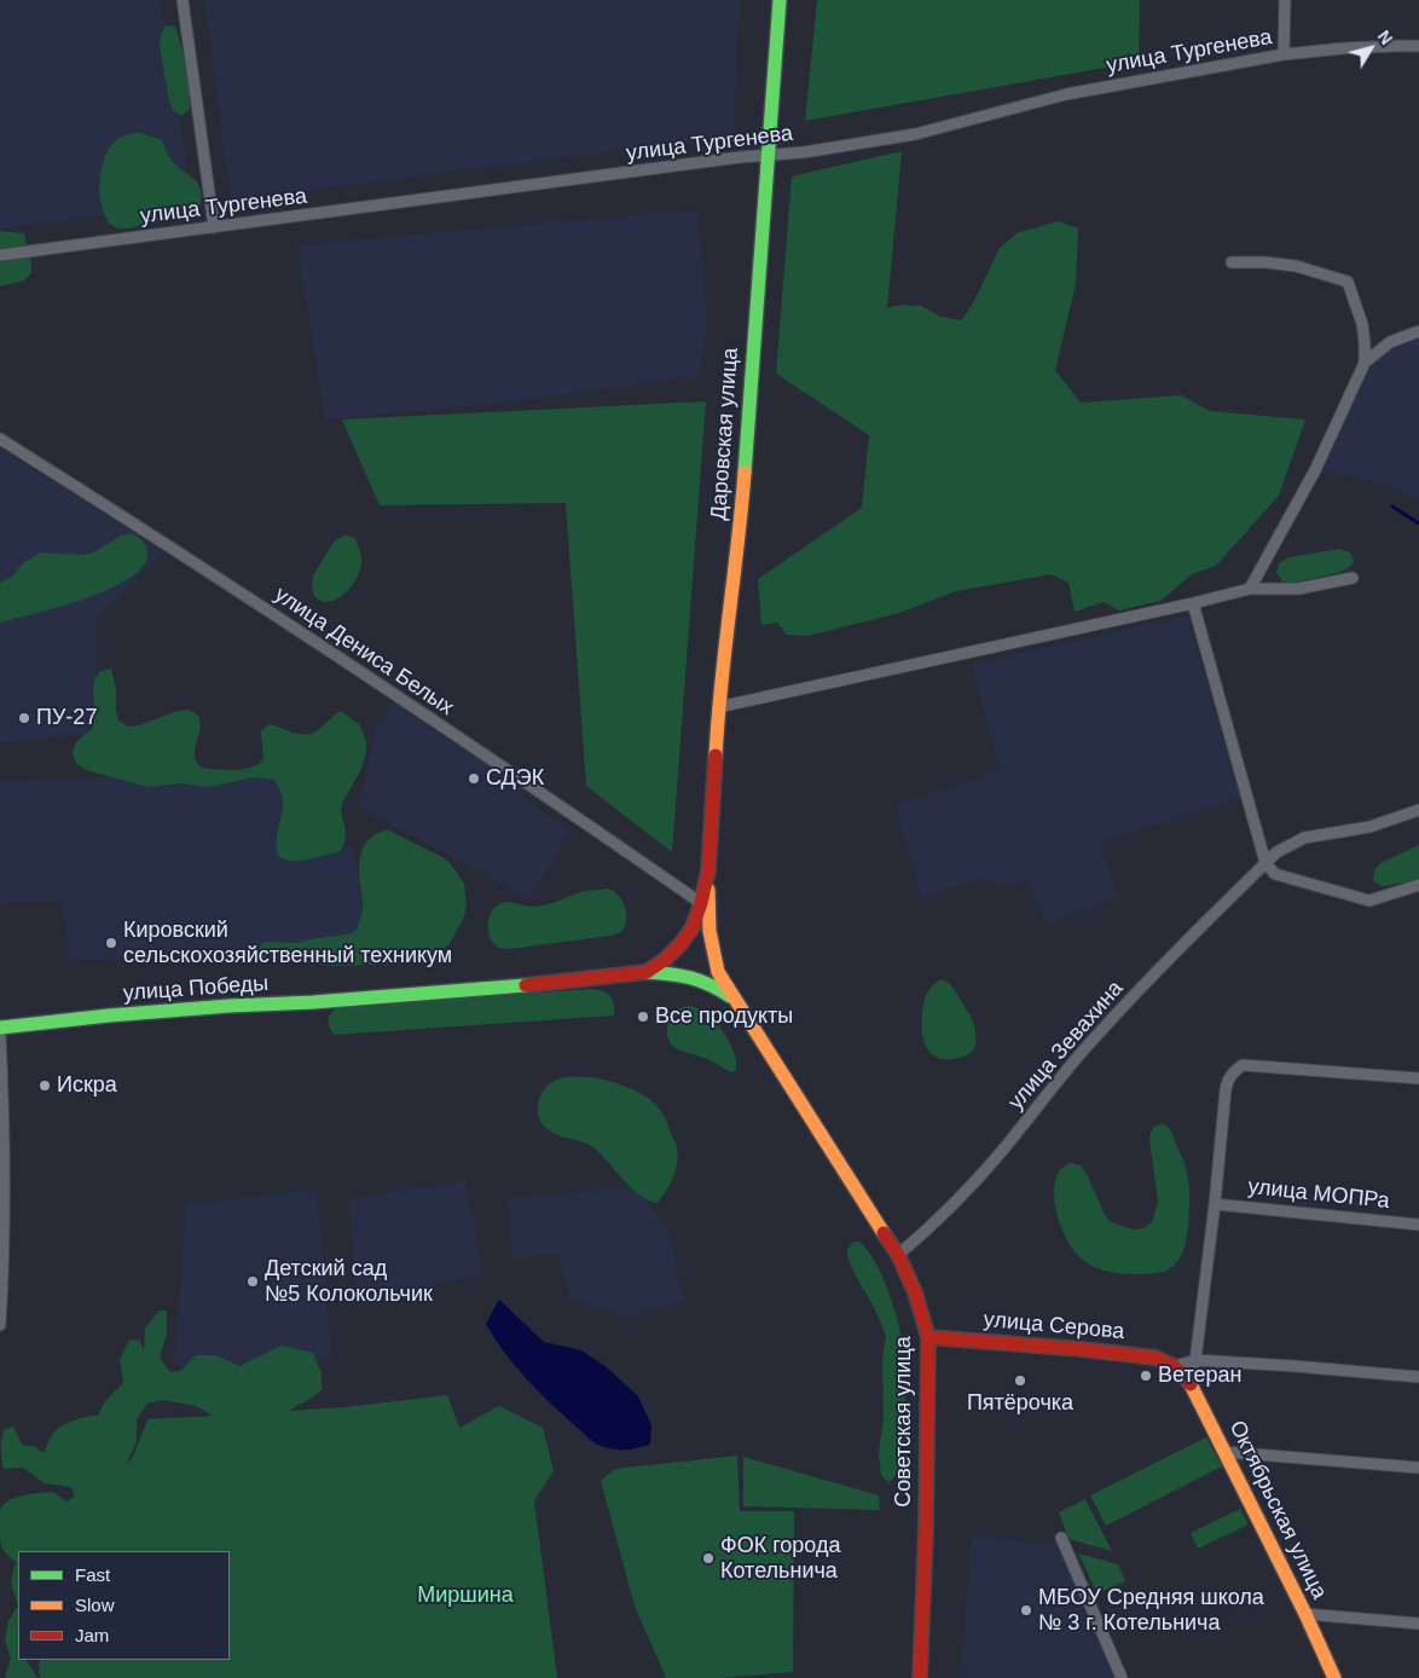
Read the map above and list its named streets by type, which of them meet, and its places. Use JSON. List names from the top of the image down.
{
  "streets": {
    "main road": [
      "Даровская улица",
      "улица Победы",
      "улица Серова",
      "Советская улица",
      "Октябрьская улица"
    ],
    "street": [
      "улица Тургенева",
      "улица Дениса Белых",
      "улица Зевахина",
      "улица МОПРа"
    ]
  },
  "crossings": [
    ["улица Тургенева", "Даровская улица"],
    ["Даровская улица", "улица Дениса Белых"],
    ["Даровская улица", "улица Победы"],
    ["Даровская улица", "Советская улица"],
    ["улица Победы", "Советская улица"],
    ["улица Зевахина", "Советская улица"],
    ["улица Серова", "Советская улица"],
    ["улица Серова", "Октябрьская улица"]
  ],
  "parks": ["Миршина"],
  "places": [
    "ПУ-27",
    "СДЭК",
    "Кировский сельскохозяйственный техникум",
    "Все продукты",
    "Искра",
    "Детский сад №5 Колокольчик",
    "Ветеран",
    "Пятёрочка",
    "ФОК города Котельнича",
    "МБОУ Средняя школа № 3 г. Котельнича"
  ],
  "legend": ["Fast", "Slow", "Jam"],
  "north": "top right"
}
